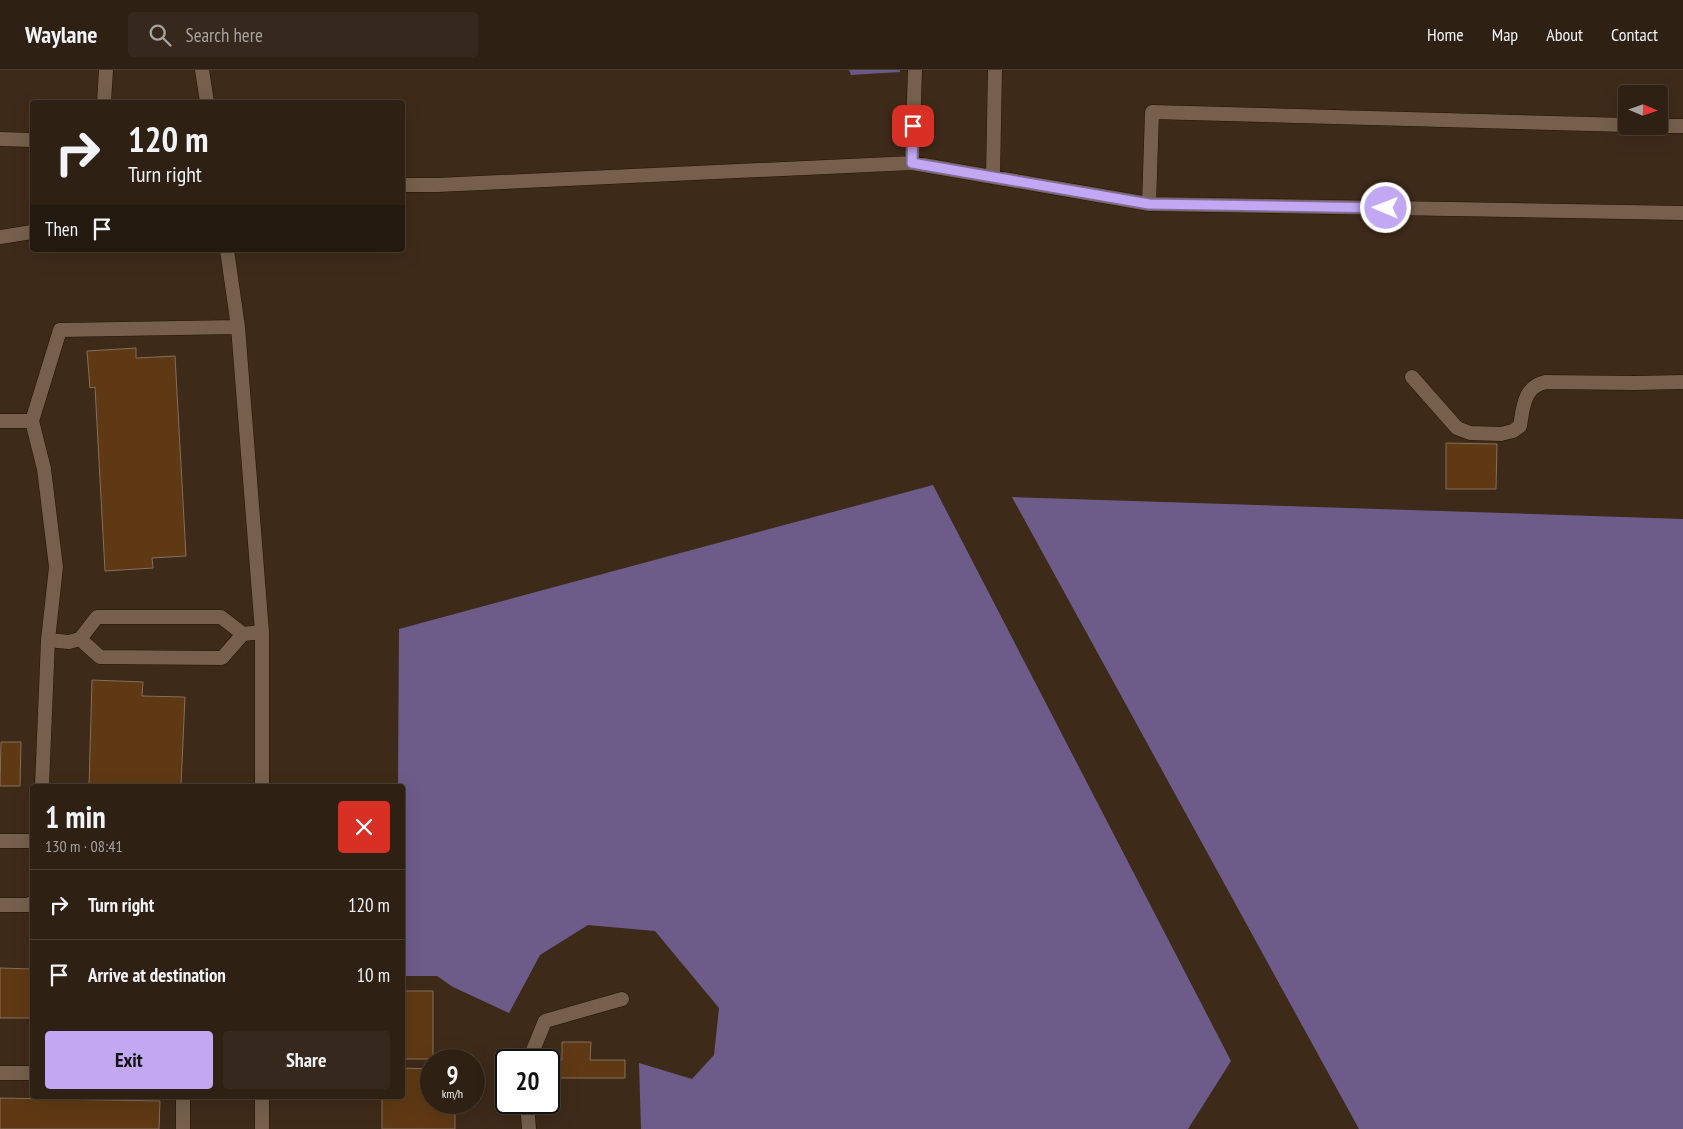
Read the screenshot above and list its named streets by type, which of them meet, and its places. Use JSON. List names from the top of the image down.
{
  "north": "right",
  "page": {
    "header": "Waylane",
    "search": "Search here",
    "nav": [
      "Home",
      "Map",
      "About",
      "Contact"
    ],
    "turn": ["120 m", "Turn right"],
    "then": "Then",
    "heading": ["1 min", "130 m · 08:41"],
    "list": [
      {
        "name": "Turn right",
        "value": "120 m"
      },
      {
        "name": "Arrive at destination",
        "value": "10 m"
      }
    ],
    "buttons": ["Exit", "Share"],
    "speed": "9 km/h",
    "limit": "20"
  }
}
